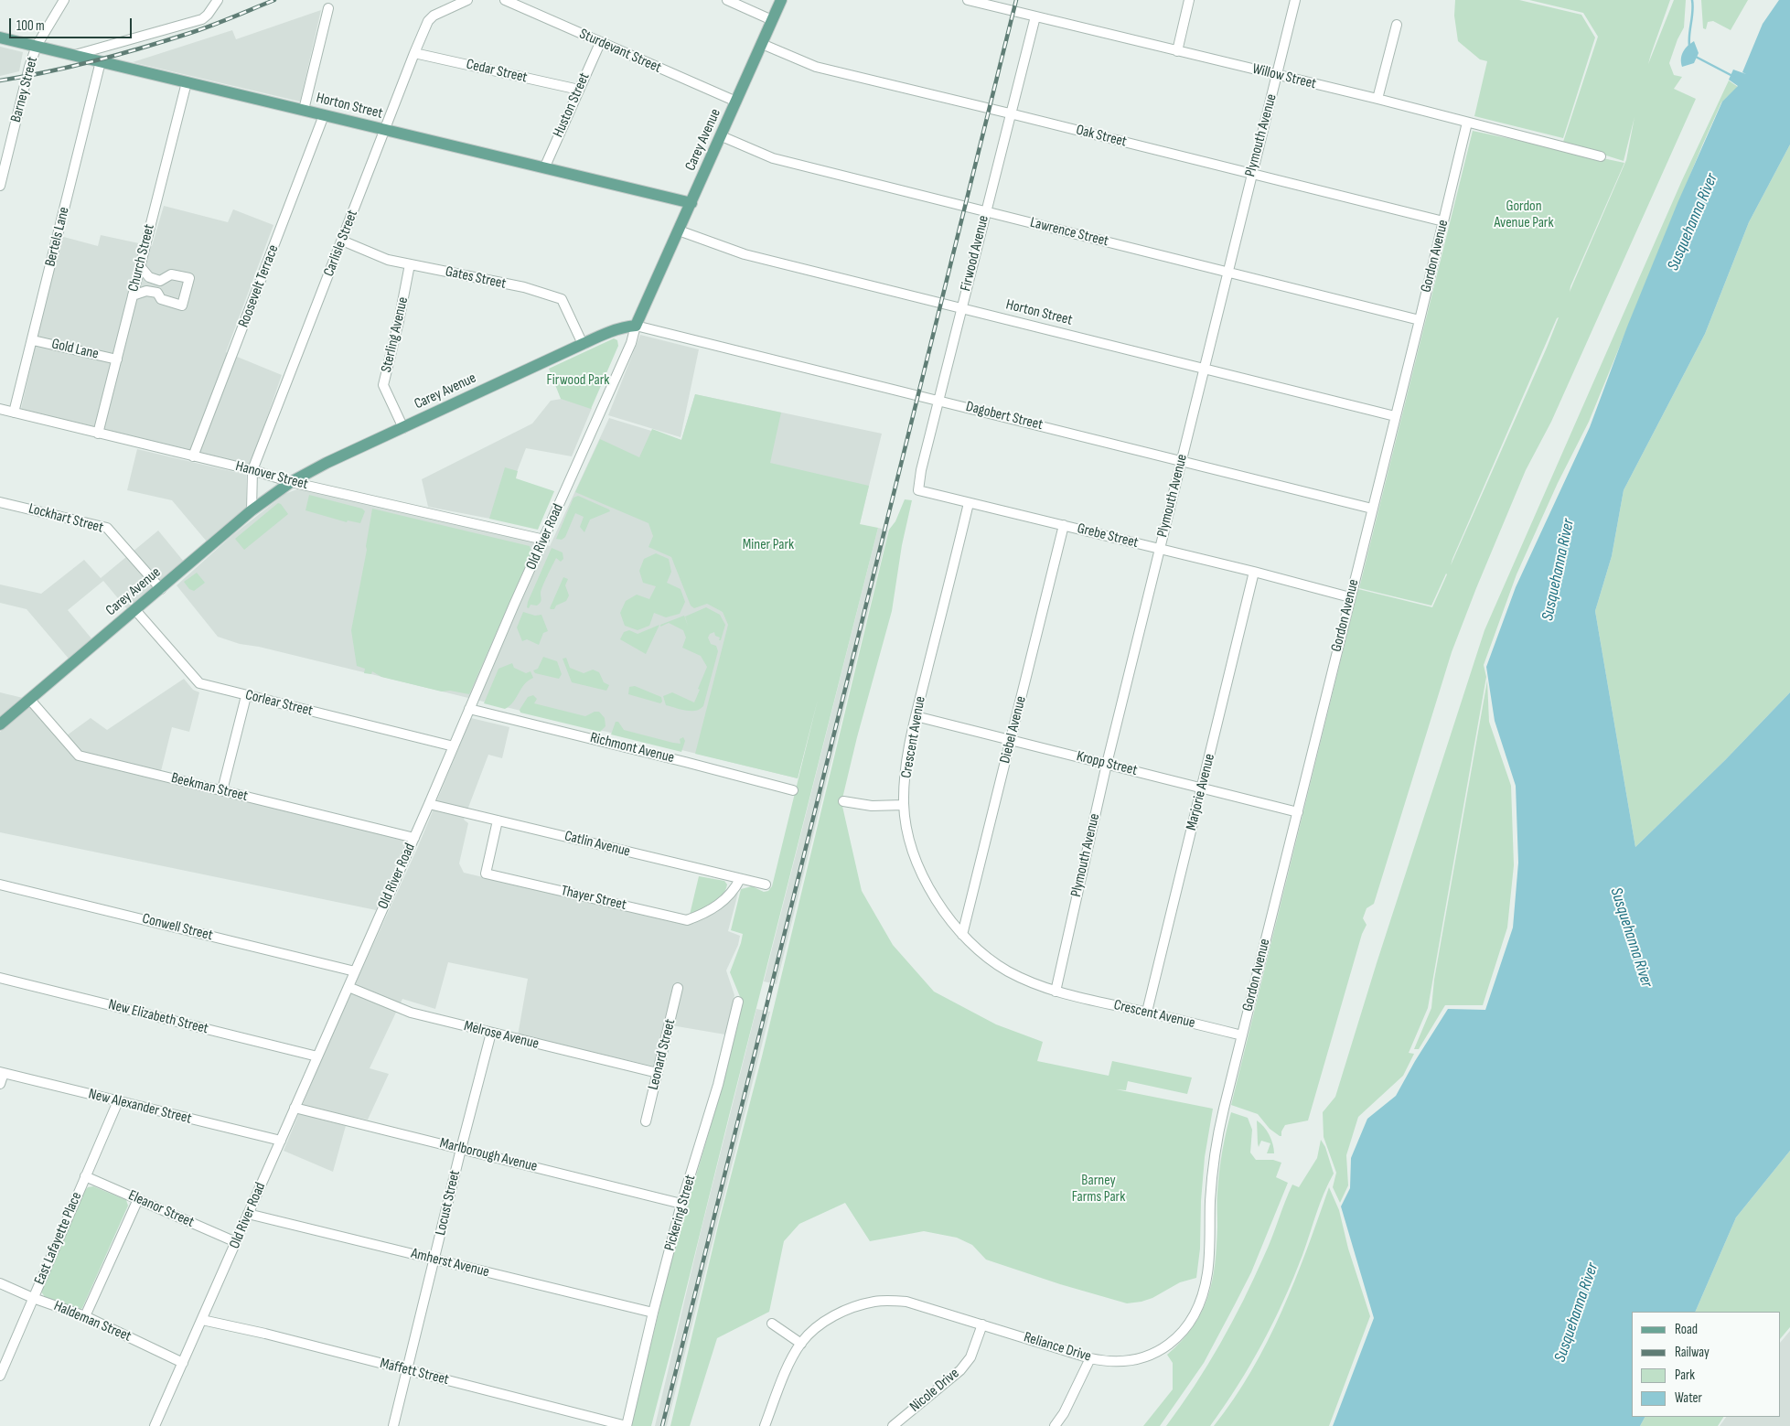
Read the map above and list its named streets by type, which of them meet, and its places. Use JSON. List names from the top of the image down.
{
  "streets": {
    "main road": ["Horton Street", "Carey Avenue"],
    "street": [
      "Sturdevant Street",
      "Cedar Street",
      "Willow Street",
      "Barney Street",
      "Huston Street",
      "Plymouth Avenue",
      "Oak Street",
      "Lawrence Street",
      "Bertels Lane",
      "Carlisle Street",
      "Firwood Avenue",
      "Gordon Avenue",
      "Church Street",
      "Gates Street",
      "Roosevelt Terrace",
      "Sterling Avenue",
      "Gold Lane",
      "Dagobert Street",
      "Hanover Street",
      "Lockhart Street",
      "Grebe Street",
      "Old River Road",
      "Corlear Street",
      "Diebel Avenue",
      "Crescent Avenue",
      "Richmont Avenue",
      "Kropp Street",
      "Beekman Street",
      "Marjorie Avenue",
      "Catlin Avenue",
      "Thayer Street",
      "Conwell Street",
      "New Elizabeth Street",
      "Melrose Avenue",
      "Leonard Street",
      "New Alexander Street",
      "Marlborough Avenue",
      "Locust Street",
      "Eleanor Street",
      "Pickering Street",
      "East Lafayette Place",
      "Amherst Avenue",
      "Haldeman Street",
      "Reliance Drive",
      "Maffett Street",
      "Nicole Drive"
    ]
  },
  "crossings": [
    ["Sturdevant Street", "Huston Street"],
    ["Sturdevant Street", "Carey Avenue"],
    ["Cedar Street", "Huston Street"],
    ["Cedar Street", "Carlisle Street"],
    ["Willow Street", "Plymouth Avenue"],
    ["Willow Street", "Firwood Avenue"],
    ["Willow Street", "Gordon Avenue"],
    ["Barney Street", "Horton Street"],
    ["Huston Street", "Horton Street"],
    ["Horton Street", "Plymouth Avenue"],
    ["Horton Street", "Carey Avenue"],
    ["Horton Street", "Bertels Lane"],
    ["Horton Street", "Carlisle Street"],
    ["Horton Street", "Firwood Avenue"],
    ["Horton Street", "Gordon Avenue"],
    ["Horton Street", "Church Street"],
    ["Horton Street", "Roosevelt Terrace"],
    ["Plymouth Avenue", "Oak Street"],
    ["Plymouth Avenue", "Lawrence Street"],
    ["Plymouth Avenue", "Dagobert Street"],
    ["Plymouth Avenue", "Grebe Street"],
    ["Plymouth Avenue", "Crescent Avenue"],
    ["Plymouth Avenue", "Kropp Street"],
    ["Oak Street", "Carey Avenue"],
    ["Oak Street", "Firwood Avenue"],
    ["Oak Street", "Gordon Avenue"],
    ["Carey Avenue", "Lawrence Street"],
    ["Carey Avenue", "Carlisle Street"],
    ["Carey Avenue", "Gates Street"],
    ["Carey Avenue", "Sterling Avenue"],
    ["Carey Avenue", "Dagobert Street"],
    ["Carey Avenue", "Hanover Street"],
    ["Carey Avenue", "Lockhart Street"],
    ["Carey Avenue", "Old River Road"],
    ["Carey Avenue", "Corlear Street"],
    ["Carey Avenue", "Beekman Street"],
    ["Lawrence Street", "Firwood Avenue"],
    ["Lawrence Street", "Gordon Avenue"],
    ["Bertels Lane", "Gold Lane"],
    ["Bertels Lane", "Hanover Street"],
    ["Carlisle Street", "Gates Street"],
    ["Carlisle Street", "Hanover Street"],
    ["Firwood Avenue", "Dagobert Street"],
    ["Firwood Avenue", "Grebe Street"],
    ["Gordon Avenue", "Dagobert Street"],
    ["Gordon Avenue", "Grebe Street"],
    ["Gordon Avenue", "Crescent Avenue"],
    ["Gordon Avenue", "Kropp Street"],
    ["Gordon Avenue", "Reliance Drive"],
    ["Church Street", "Gold Lane"],
    ["Church Street", "Hanover Street"],
    ["Gates Street", "Sterling Avenue"],
    ["Roosevelt Terrace", "Hanover Street"],
    ["Dagobert Street", "Old River Road"],
    ["Hanover Street", "Old River Road"],
    ["Grebe Street", "Diebel Avenue"],
    ["Grebe Street", "Crescent Avenue"],
    ["Grebe Street", "Marjorie Avenue"],
    ["Old River Road", "Corlear Street"],
    ["Old River Road", "Richmont Avenue"],
    ["Old River Road", "Beekman Street"],
    ["Old River Road", "Catlin Avenue"],
    ["Old River Road", "Conwell Street"],
    ["Old River Road", "New Elizabeth Street"],
    ["Old River Road", "Melrose Avenue"],
    ["Old River Road", "New Alexander Street"],
    ["Old River Road", "Marlborough Avenue"],
    ["Old River Road", "Eleanor Street"],
    ["Old River Road", "Amherst Avenue"],
    ["Old River Road", "Haldeman Street"],
    ["Old River Road", "Maffett Street"],
    ["Diebel Avenue", "Crescent Avenue"],
    ["Diebel Avenue", "Kropp Street"],
    ["Crescent Avenue", "Kropp Street"],
    ["Crescent Avenue", "Marjorie Avenue"],
    ["Kropp Street", "Marjorie Avenue"],
    ["Catlin Avenue", "Thayer Street"],
    ["Melrose Avenue", "Leonard Street"],
    ["Melrose Avenue", "Locust Street"],
    ["New Alexander Street", "East Lafayette Place"],
    ["Marlborough Avenue", "Locust Street"],
    ["Marlborough Avenue", "Pickering Street"],
    ["Locust Street", "Amherst Avenue"],
    ["Locust Street", "Maffett Street"],
    ["Eleanor Street", "East Lafayette Place"],
    ["Pickering Street", "Amherst Avenue"],
    ["Pickering Street", "Maffett Street"],
    ["East Lafayette Place", "Haldeman Street"],
    ["Reliance Drive", "Nicole Drive"]
  ],
  "water": ["Susquehanna River"],
  "parks": [
    "Gordon Avenue Park",
    "Firwood Park",
    "Miner Park",
    "Barney Farms Park"
  ],
  "legend": [
    "Road",
    "Railway",
    "Park",
    "Water"
  ],
  "scale_bar": "100 m"
}
